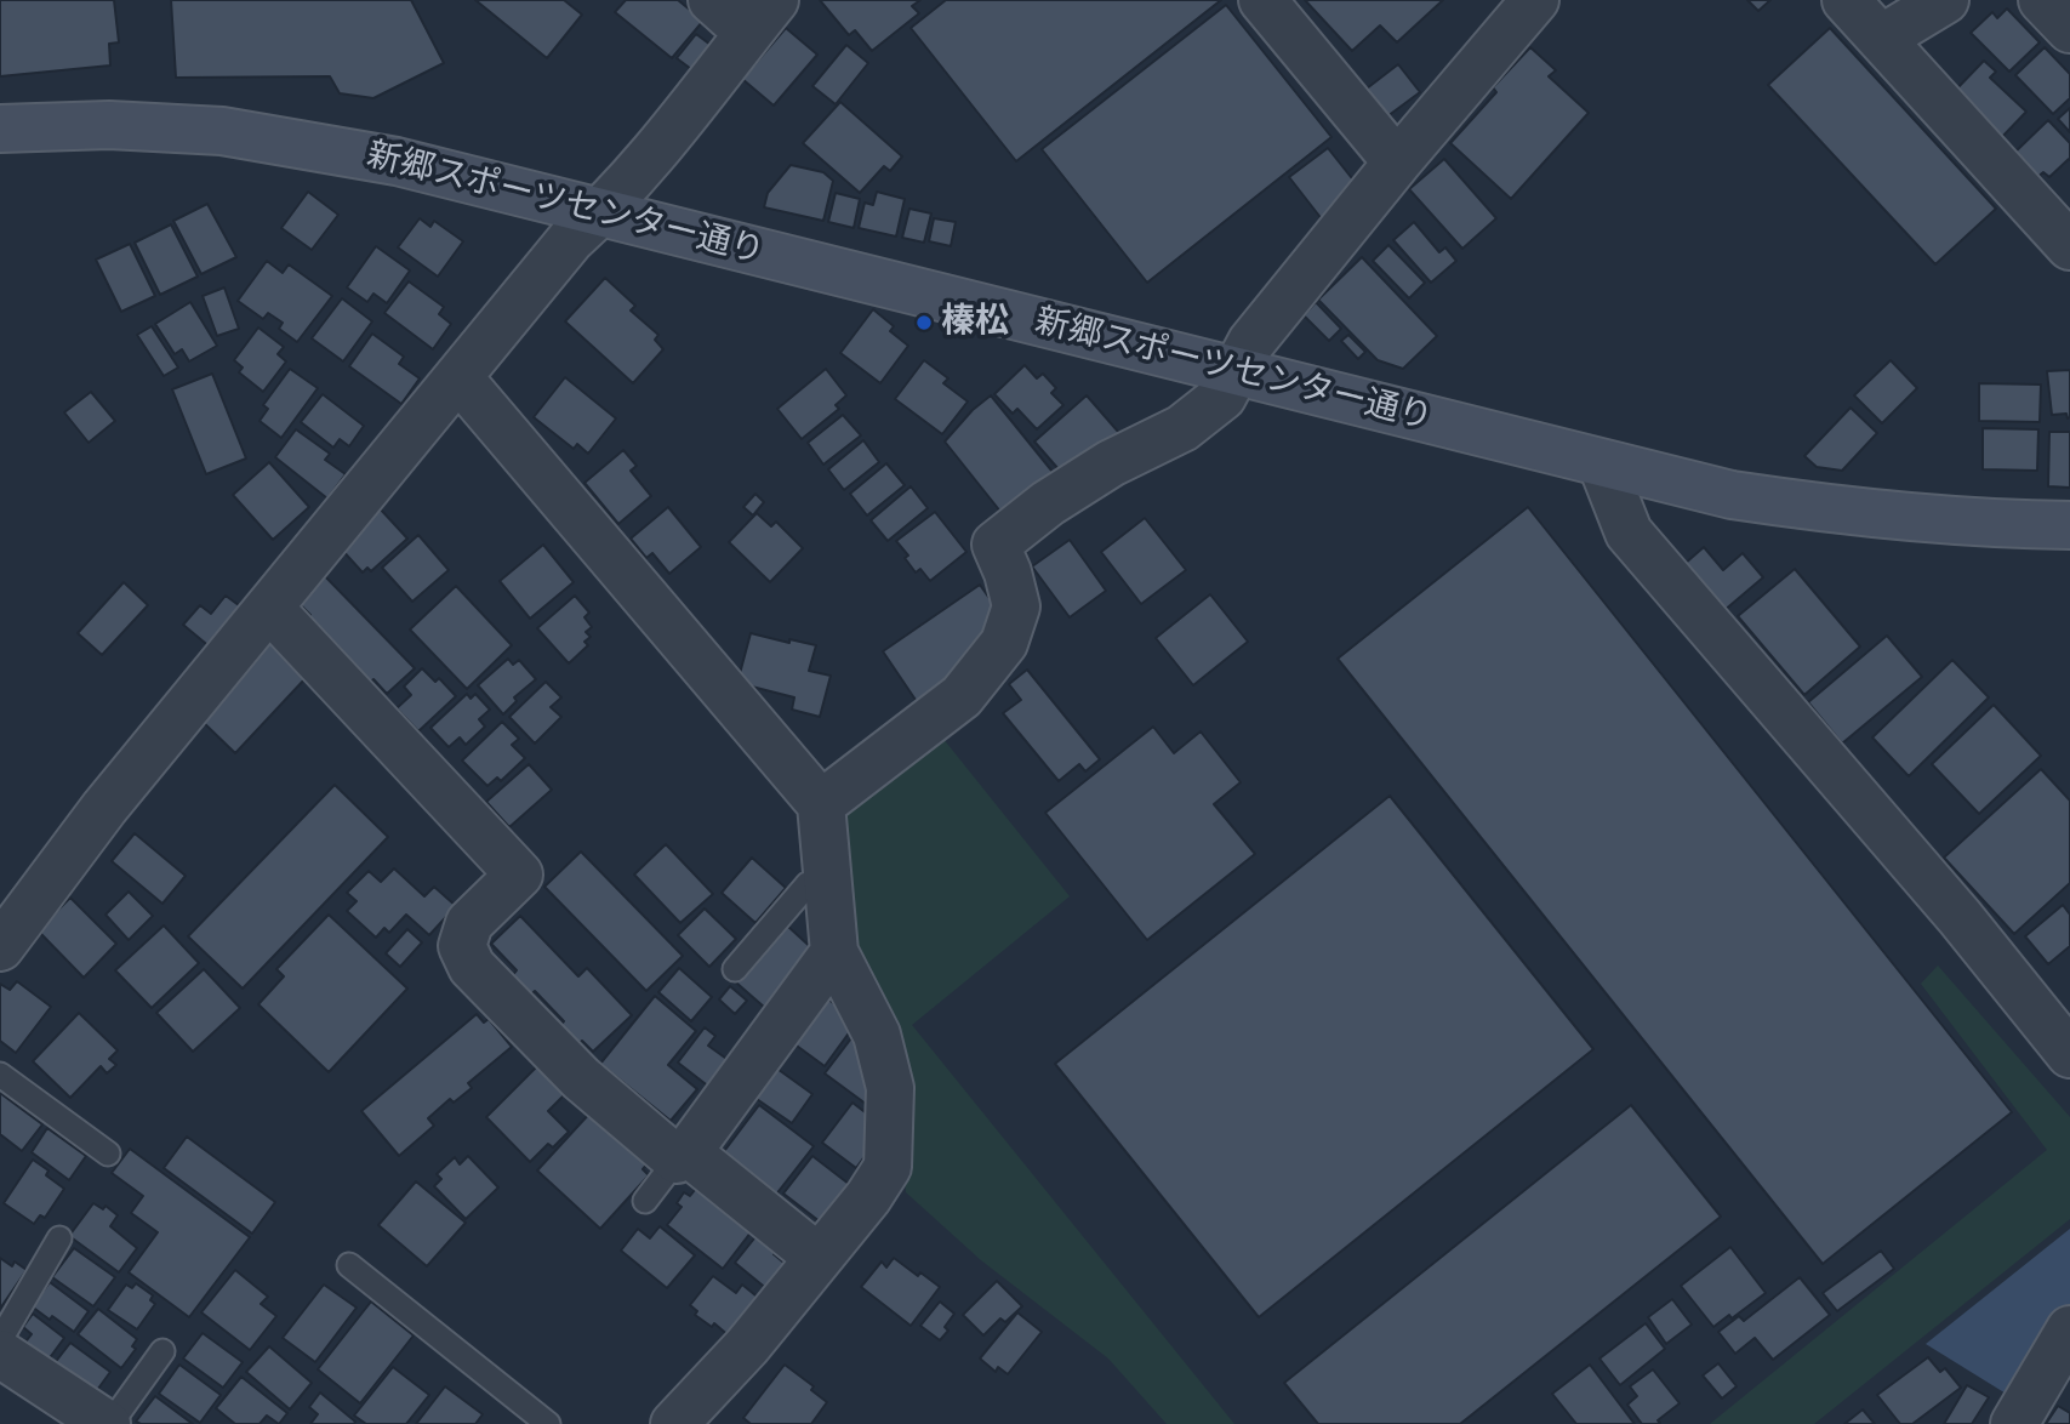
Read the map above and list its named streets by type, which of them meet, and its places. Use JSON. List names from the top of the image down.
{
  "streets": {
    "street": ["新郷スポーツセンター通り"]
  },
  "places": ["榛松"]
}
